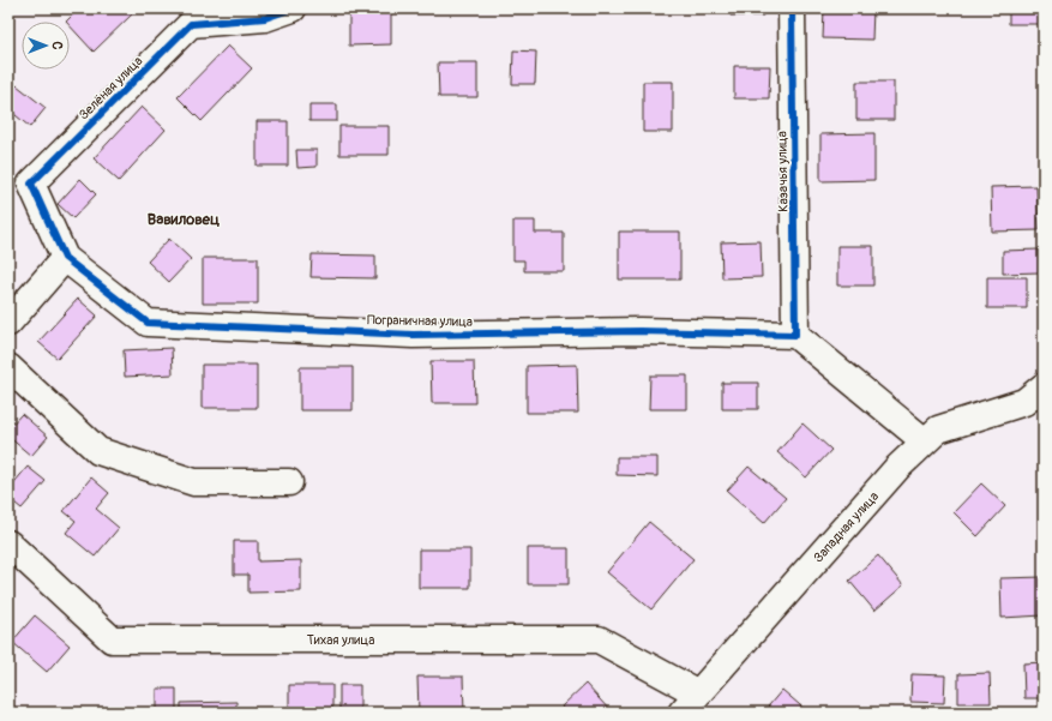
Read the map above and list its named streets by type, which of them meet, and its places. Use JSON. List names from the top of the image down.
{
  "streets": {
    "street": [
      "Зелёная улица",
      "Казачья улица",
      "Пограничная улица",
      "Западная улица",
      "Тихая улица"
    ]
  },
  "crossings": [
    ["Зелёная улица", "Пограничная улица"],
    ["Казачья улица", "Пограничная улица"],
    ["Западная улица", "Тихая улица"]
  ],
  "districts": ["Вавиловец"],
  "north": "right"
}
